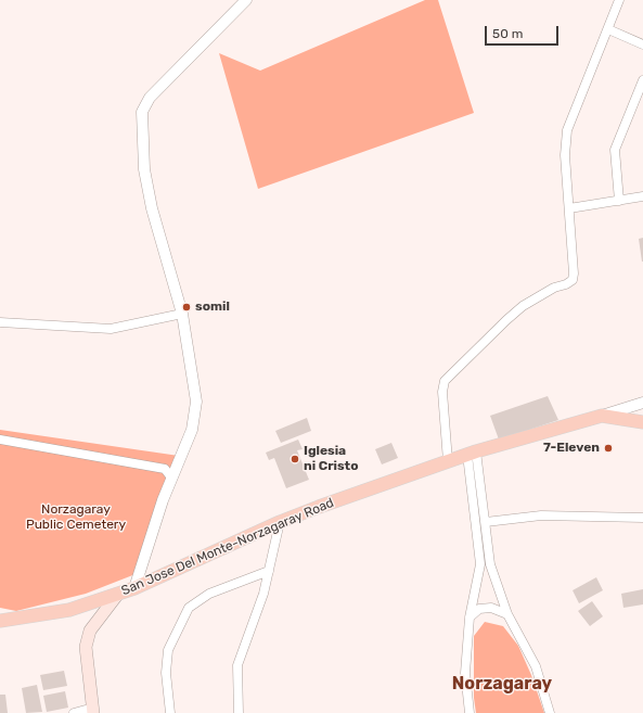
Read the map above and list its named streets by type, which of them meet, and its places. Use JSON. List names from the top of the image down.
{
  "streets": {
    "main road": ["San Jose Del Monte-Norzagaray Road"]
  },
  "districts": ["Norzagaray"],
  "parks": ["Norzagaray Public Cemetery"],
  "places": ["somil", "7-Eleven", "Iglesia ni Cristo"],
  "scale_bar": "50 m"
}
